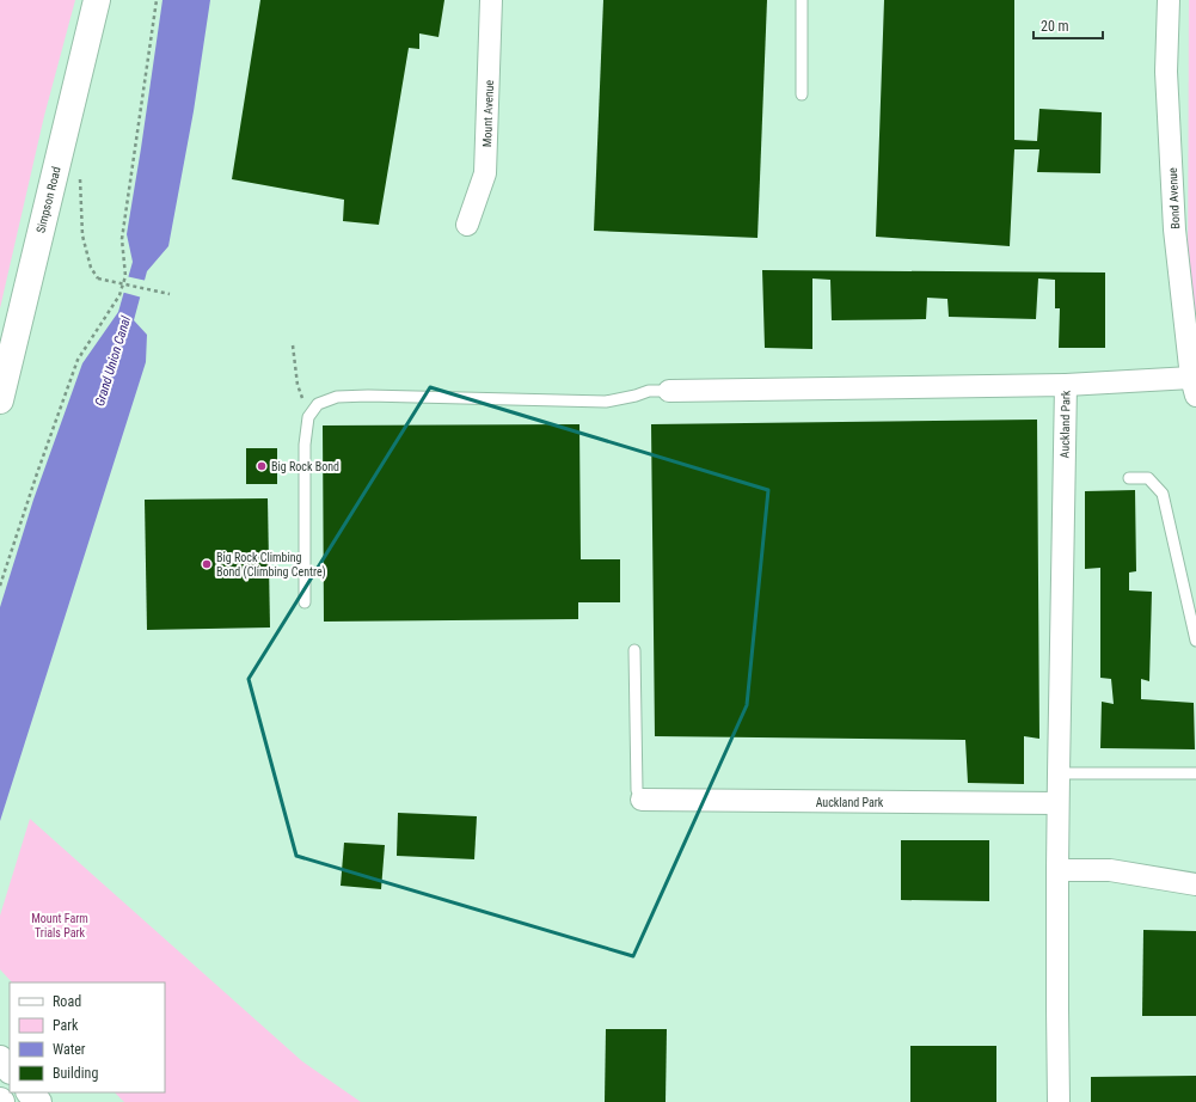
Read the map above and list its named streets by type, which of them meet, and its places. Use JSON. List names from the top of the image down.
{
  "streets": {
    "main road": ["Simpson Road"],
    "street": ["Mount Avenue", "Bond Avenue", "Auckland Park"]
  },
  "water": ["Grand Union Canal"],
  "parks": ["Mount Farm Trials Park"],
  "places": ["Big Rock Bond", "Big Rock Climbing Bond (Climbing Centre)"],
  "legend": [
    "Road",
    "Park",
    "Water",
    "Building"
  ],
  "scale_bar": "20 m"
}
